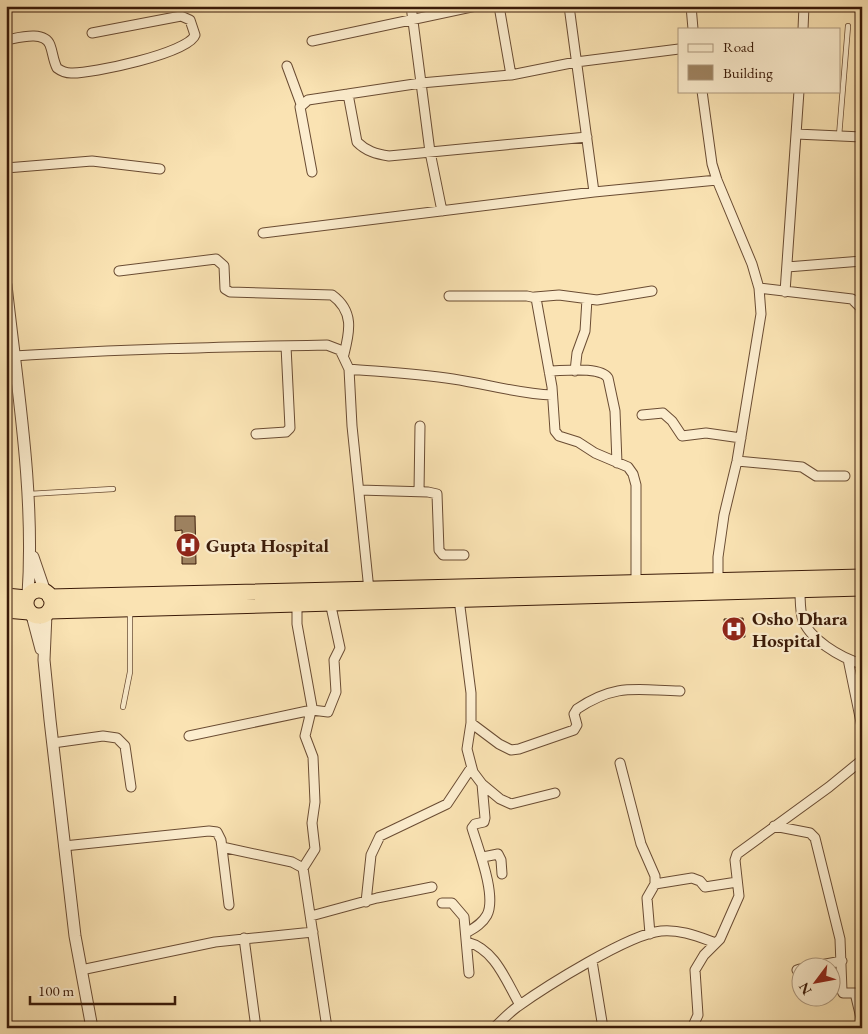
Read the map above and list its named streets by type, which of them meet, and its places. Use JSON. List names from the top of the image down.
{
  "places": {
    "hospital": ["Gupta Hospital", "Osho Dhara Hospital"]
  },
  "legend": ["Road", "Building"],
  "scale_bar": "100 m",
  "north": "bottom left"
}
